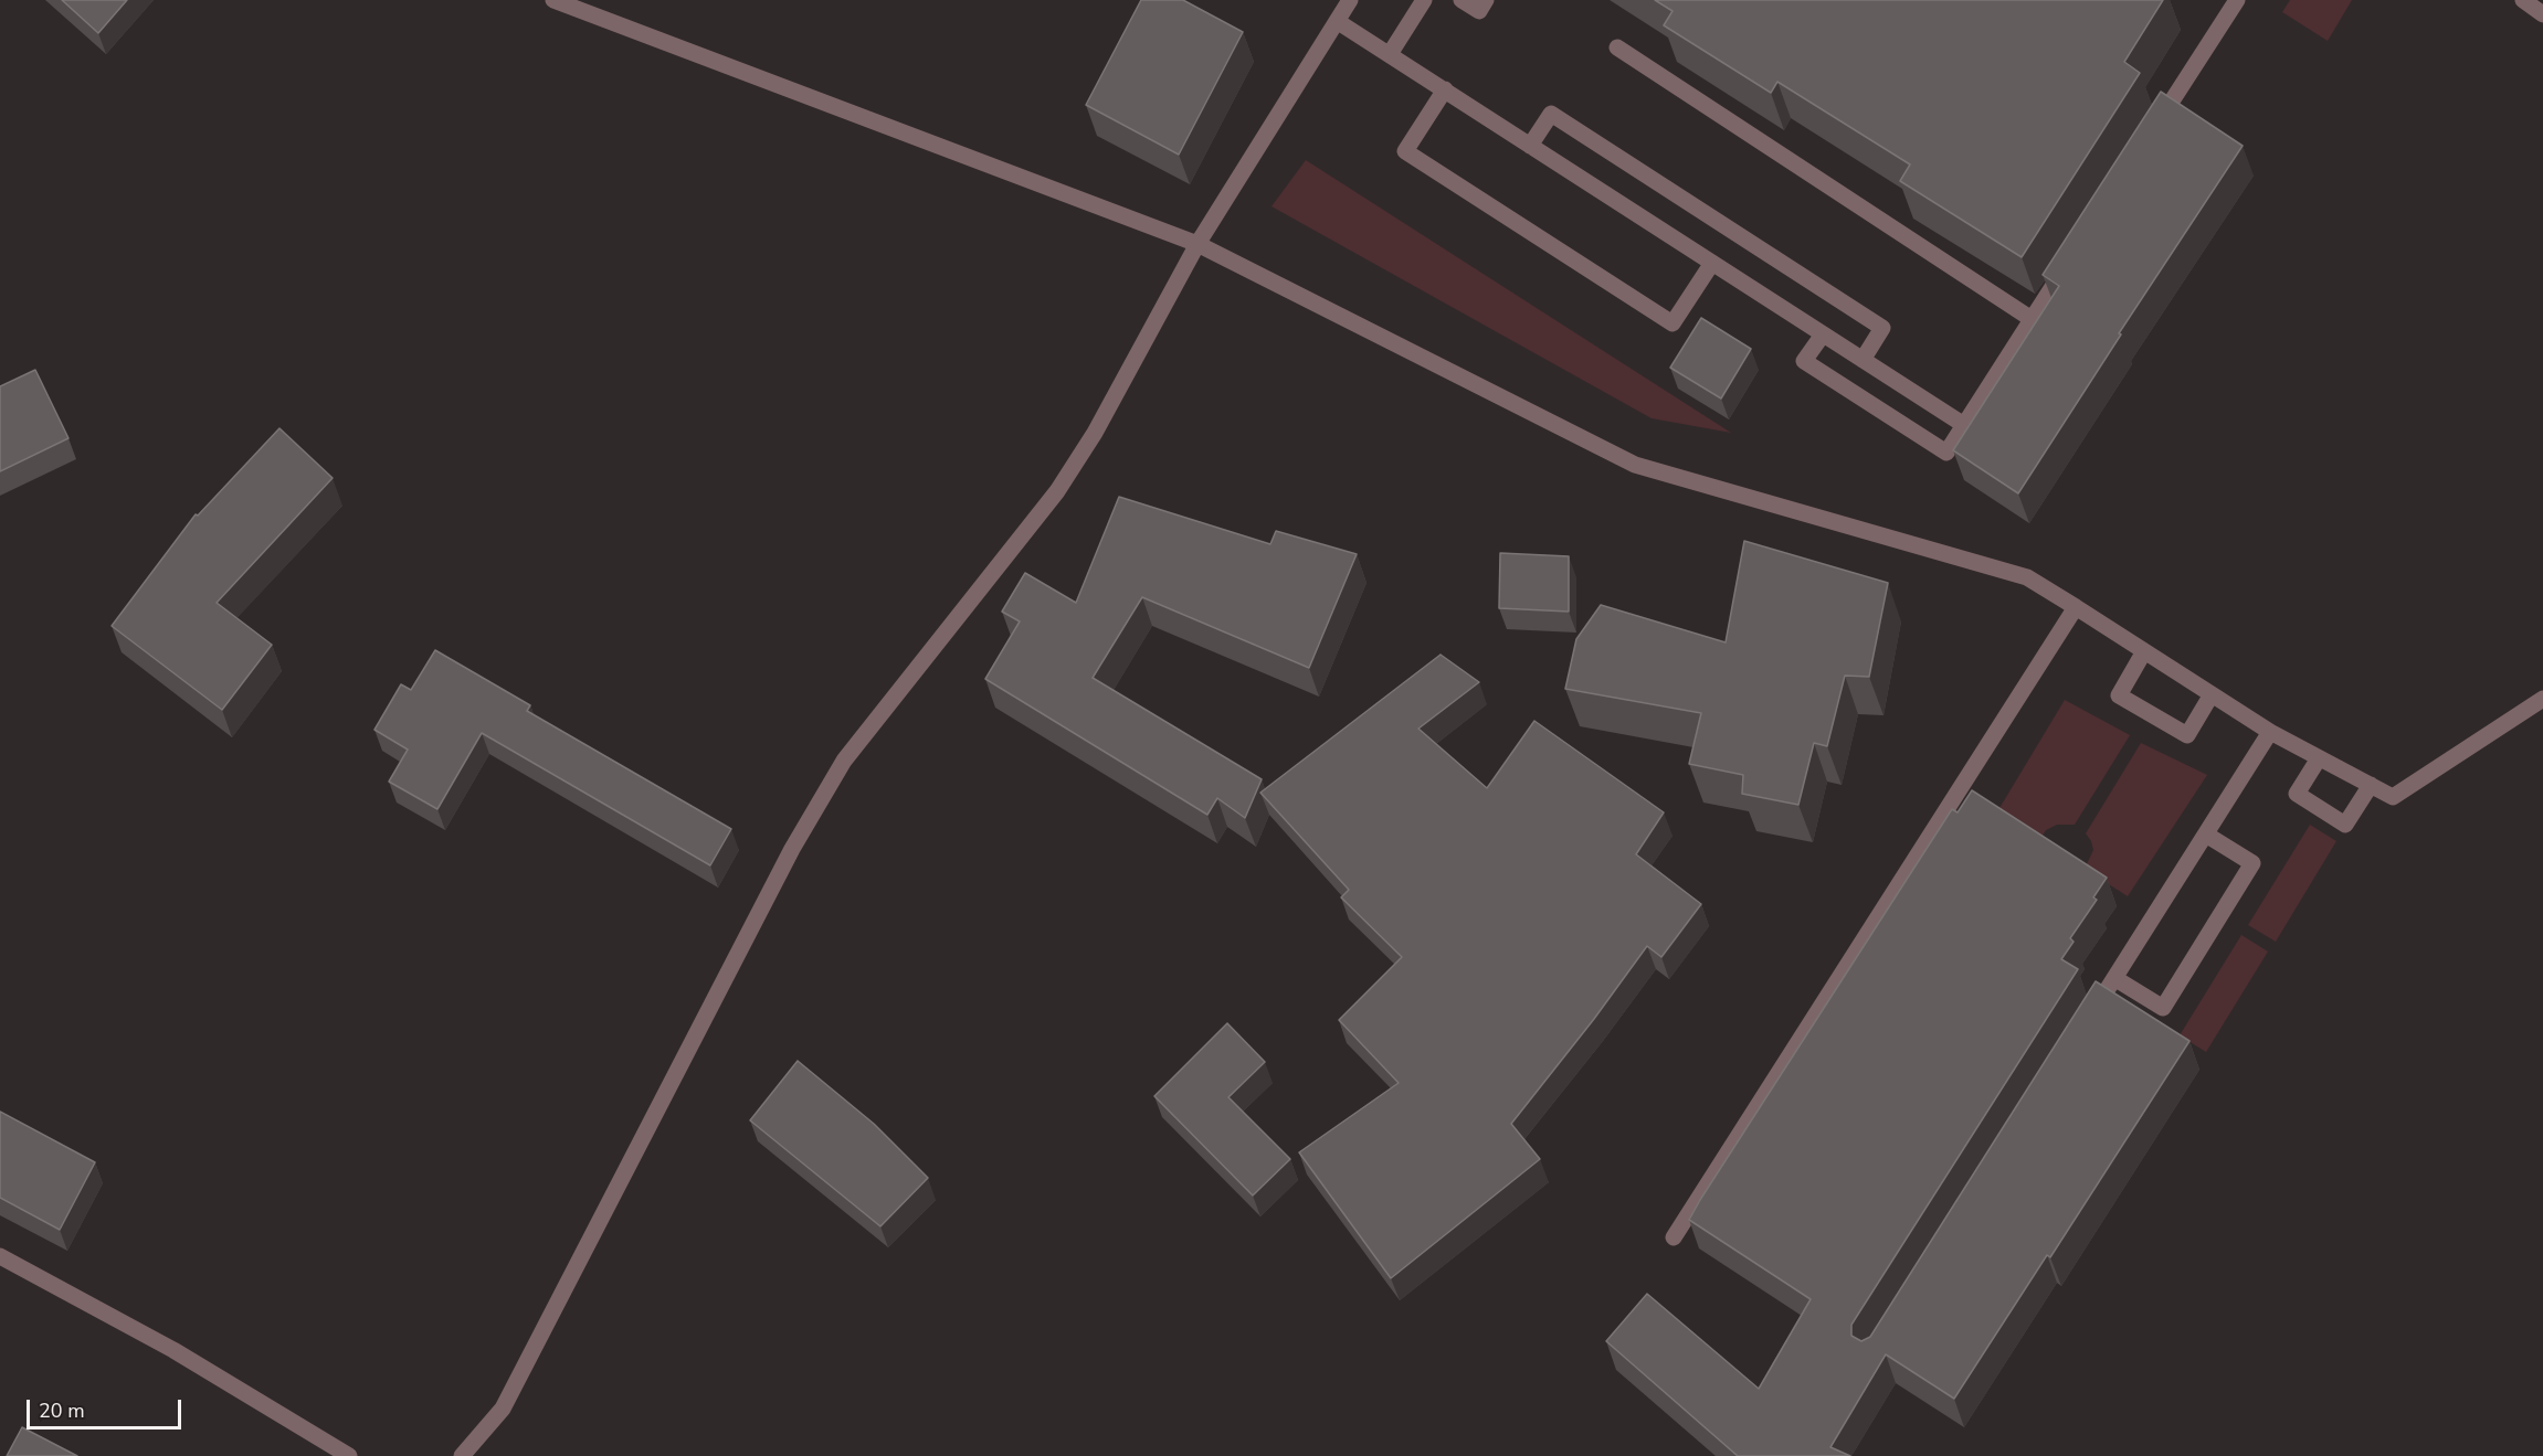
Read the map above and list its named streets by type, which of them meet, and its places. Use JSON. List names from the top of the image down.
{
  "scale_bar": "20 m"
}
